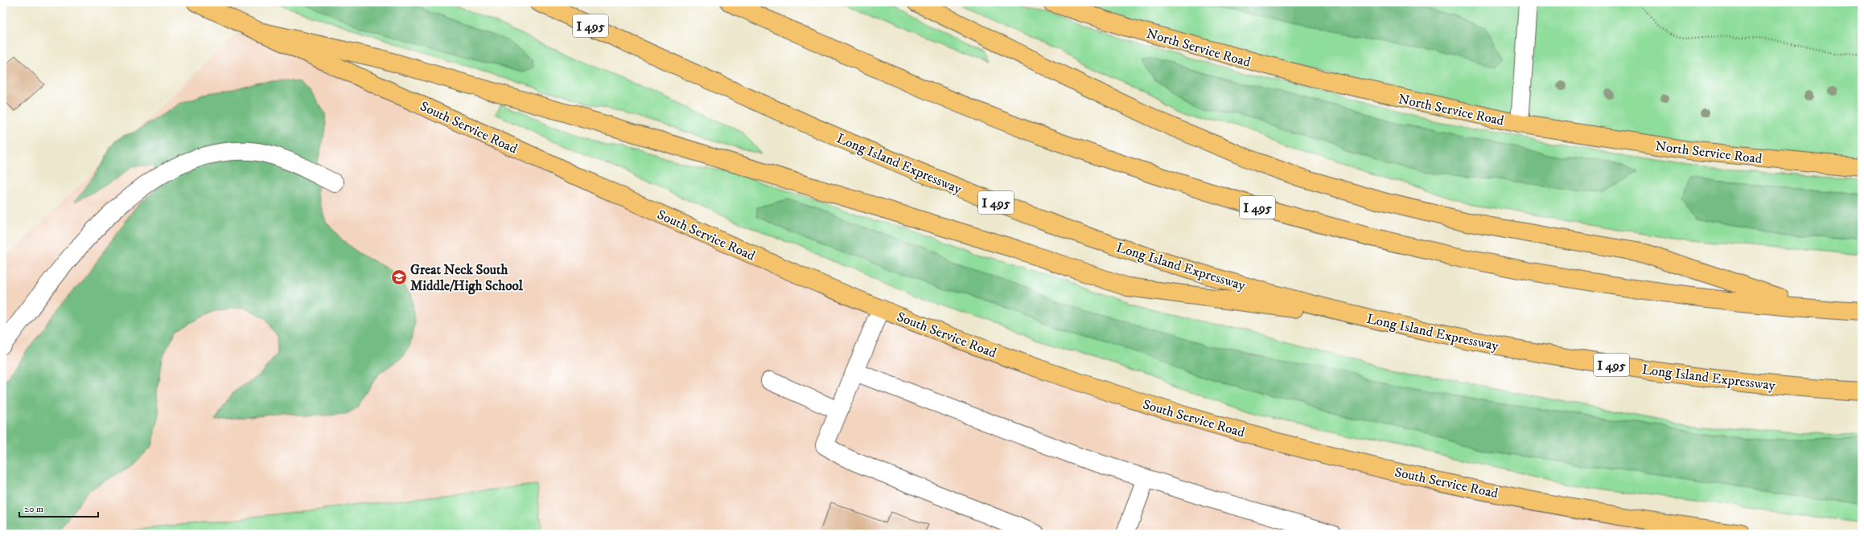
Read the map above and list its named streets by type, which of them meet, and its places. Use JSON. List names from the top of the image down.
{
  "streets": {
    "main road": [
      "I 495",
      "North Service Road",
      "South Service Road",
      "Long Island Expressway"
    ]
  },
  "places": {
    "school or university": ["Great Neck South Middle/High School"]
  },
  "scale_bar": "20 m"
}
